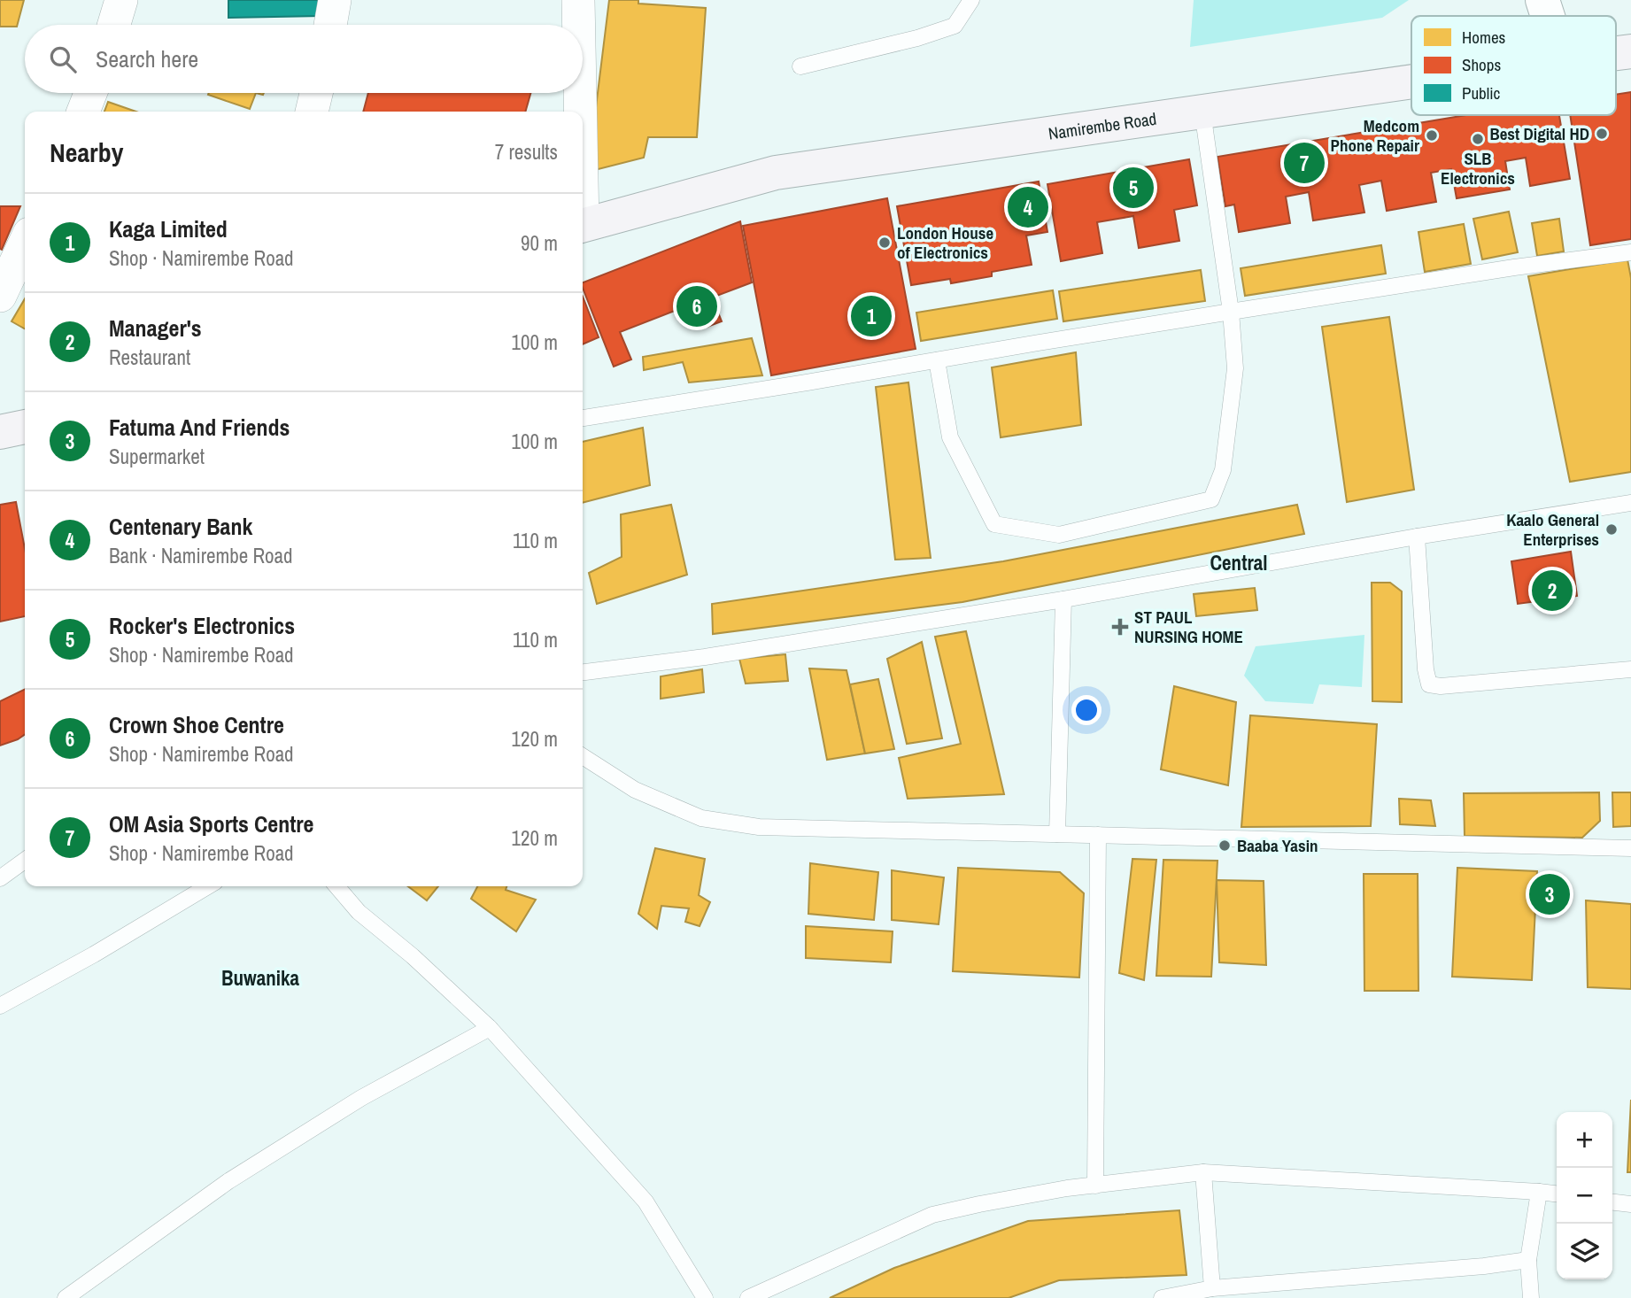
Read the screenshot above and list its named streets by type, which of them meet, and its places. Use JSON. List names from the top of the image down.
{
  "streets": {
    "main road": ["Namirembe Road"]
  },
  "districts": ["Central", "Buwanika"],
  "places": {
    "other": [
      "Best Digital HD",
      "Medcom Phone Repair",
      "SLB Electronics",
      "London House of Electronics",
      "Kaalo General Enterprises",
      "Baaba Yasin"
    ],
    "health": ["ST PAUL NURSING HOME"]
  },
  "legend": ["Homes", "Shops", "Public"],
  "page": {
    "search": "Search here",
    "heading": ["Nearby", "7 results"],
    "pins": [
      "7",
      "5",
      "4",
      "6",
      "1",
      "2",
      "3"
    ],
    "list": [
      {
        "mark": "1",
        "name": "Kaga Limited",
        "note": "Shop · Namirembe Road",
        "value": "90 m"
      },
      {
        "mark": "2",
        "name": "Manager's",
        "note": "Restaurant",
        "value": "100 m"
      },
      {
        "mark": "3",
        "name": "Fatuma And Friends",
        "note": "Supermarket",
        "value": "100 m"
      },
      {
        "mark": "4",
        "name": "Centenary Bank",
        "note": "Bank · Namirembe Road",
        "value": "110 m"
      },
      {
        "mark": "5",
        "name": "Rocker's Electronics",
        "note": "Shop · Namirembe Road",
        "value": "110 m"
      },
      {
        "mark": "6",
        "name": "Crown Shoe Centre",
        "note": "Shop · Namirembe Road",
        "value": "120 m"
      },
      {
        "mark": "7",
        "name": "OM Asia Sports Centre",
        "note": "Shop · Namirembe Road",
        "value": "120 m"
      }
    ],
    "map_buttons": ["+", "−"]
  }
}
